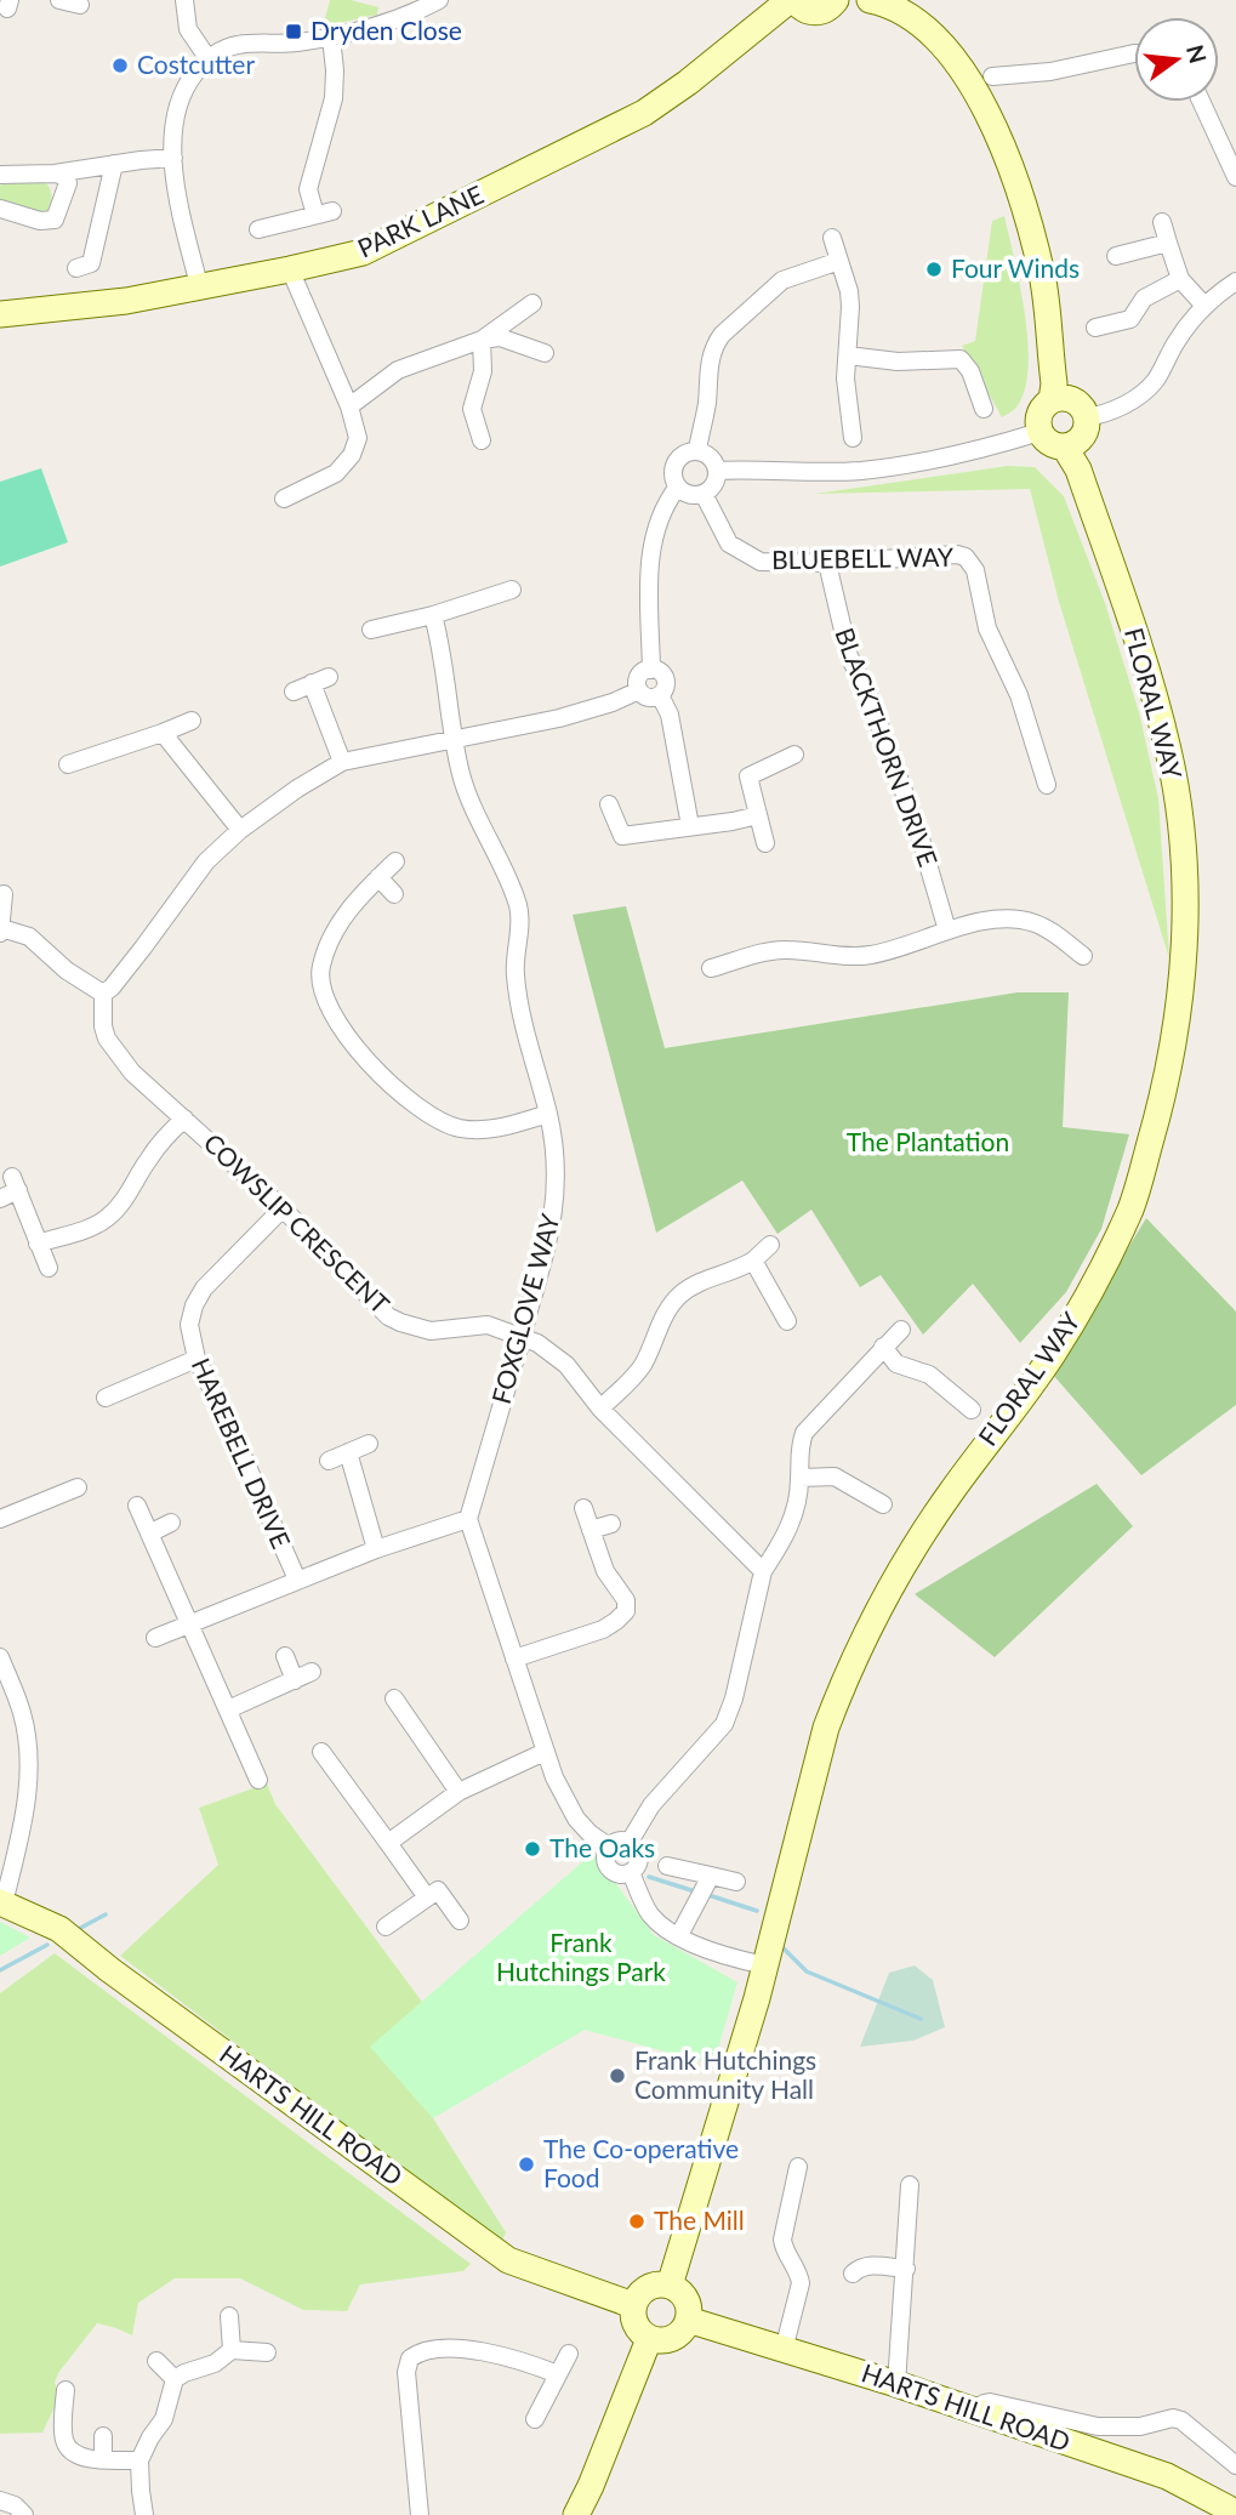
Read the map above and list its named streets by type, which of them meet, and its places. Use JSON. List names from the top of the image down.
{
  "streets": {
    "street": [
      "PARK LANE",
      "BLUEBELL WAY",
      "FLORAL WAY",
      "BLACKTHORN DRIVE",
      "COWSLIP CRESCENT",
      "FOXGLOVE WAY",
      "HAREBELL DRIVE",
      "HARTS HILL ROAD"
    ]
  },
  "crossings": [
    ["BLUEBELL WAY", "BLACKTHORN DRIVE"],
    ["FLORAL WAY", "HARTS HILL ROAD"],
    ["COWSLIP CRESCENT", "FOXGLOVE WAY"],
    ["COWSLIP CRESCENT", "HAREBELL DRIVE"],
    ["FOXGLOVE WAY", "HAREBELL DRIVE"]
  ],
  "parks": ["The Plantation", "Frank Hutchings Park"],
  "places": {
    "transit": ["Dryden Close"],
    "other": [
      "Costcutter",
      "Four Winds",
      "The Oaks",
      "Frank Hutchings Community Hall",
      "The Co-operative Food",
      "The Mill"
    ]
  },
  "north": "right"
}
